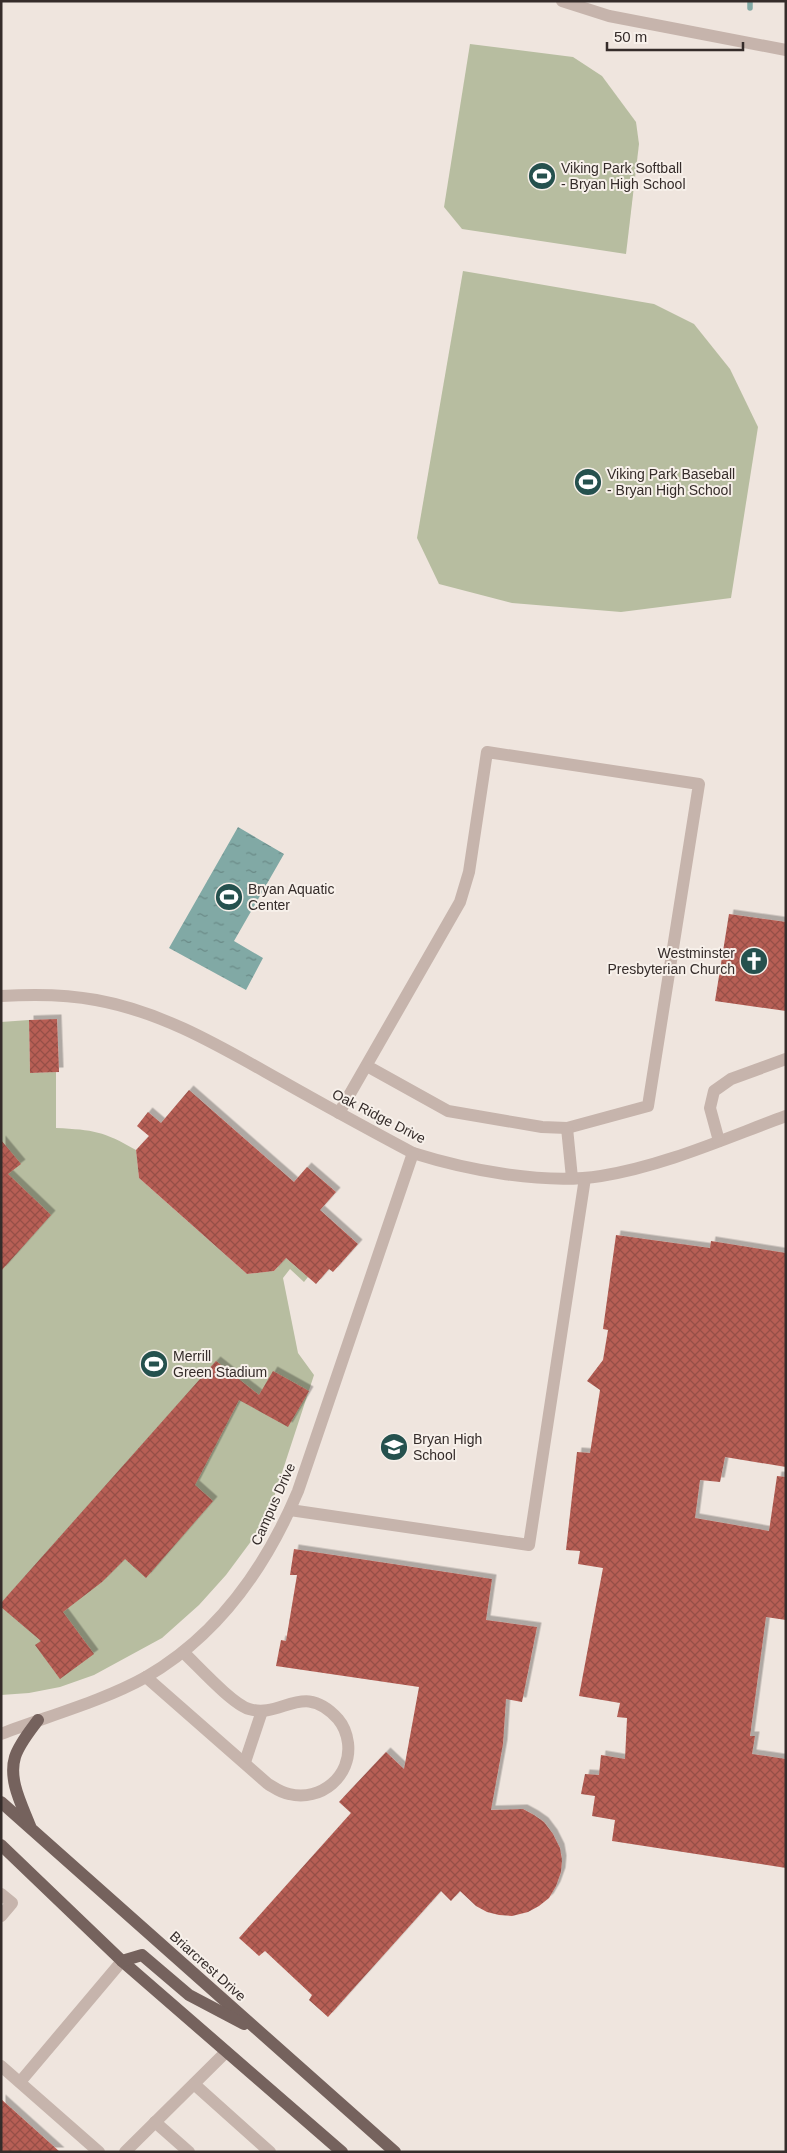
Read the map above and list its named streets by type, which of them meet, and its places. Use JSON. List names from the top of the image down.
{
  "streets": {
    "main road": ["Briarcrest Drive"],
    "street": ["Oak Ridge Drive", "Campus Drive"]
  },
  "crossings": [
    ["Oak Ridge Drive", "Campus Drive"]
  ],
  "places": {
    "sports": [
      "Viking Park Softball - Bryan High School",
      "Viking Park Baseball - Bryan High School",
      "Bryan Aquatic Center",
      "Merrill Green Stadium"
    ],
    "church": ["Westminster Presbyterian Church"],
    "school or university": ["Bryan High School"]
  },
  "scale_bar": "50 m"
}
